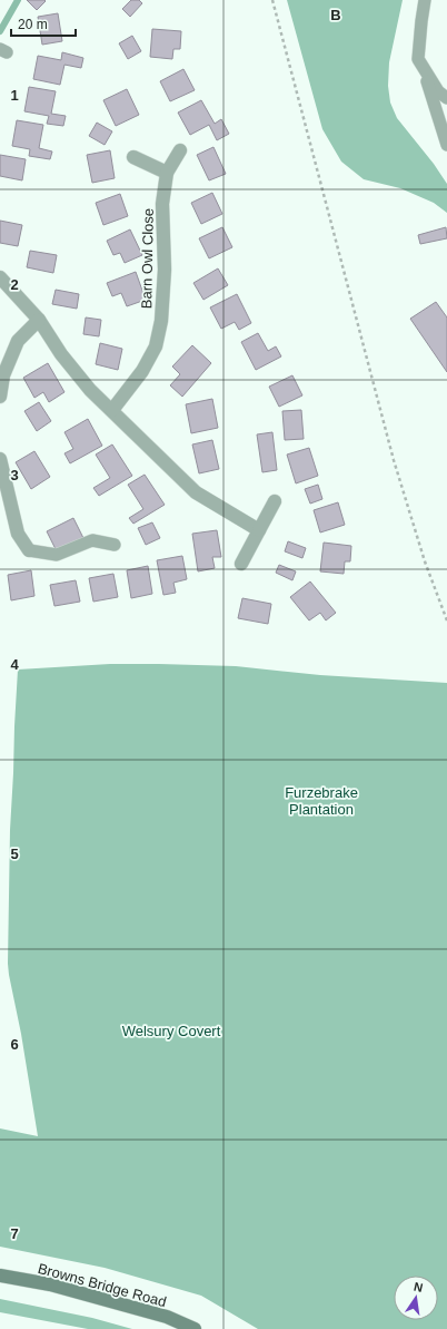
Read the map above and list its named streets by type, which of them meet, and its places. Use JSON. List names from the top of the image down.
{
  "streets": {
    "street": ["Barn Owl Close", "Browns Bridge Road"]
  },
  "parks": ["Furzebrake Plantation", "Welsury Covert"],
  "scale_bar": "20 m",
  "north": "top",
  "grid": {
    "columns": ["B"],
    "rows": [
      "1",
      "2",
      "3",
      "4",
      "5",
      "6",
      "7"
    ]
  }
}
